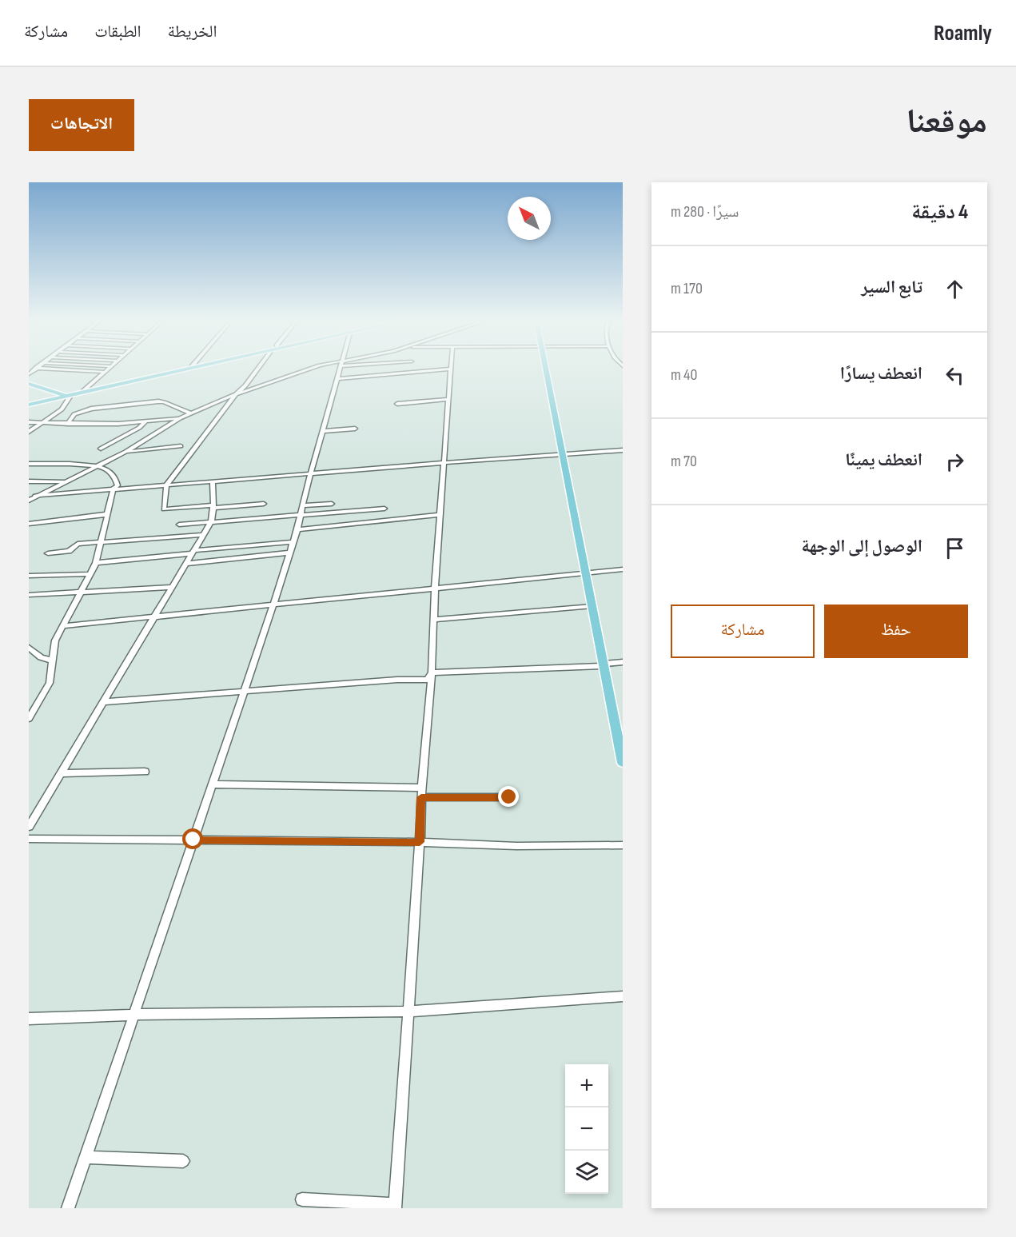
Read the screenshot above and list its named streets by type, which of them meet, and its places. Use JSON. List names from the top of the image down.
{
  "north": "top left",
  "page": {
    "header": "Roamly",
    "nav": ["الخريطة", "الطبقات", "مشاركة"],
    "title": "موقعنا",
    "buttons": [
      "الاتجاهات",
      ["حفظ", "مشاركة"]
    ],
    "heading": ["4 دقيقة", "سيرًا · 280 m"],
    "list": [
      ["تابع السير", "170 m"],
      ["انعطف يسارًا", "40 m"],
      ["انعطف يمينًا", "70 m"],
      "الوصول إلى الوجهة"
    ],
    "map_buttons": ["+", "−"]
  }
}
